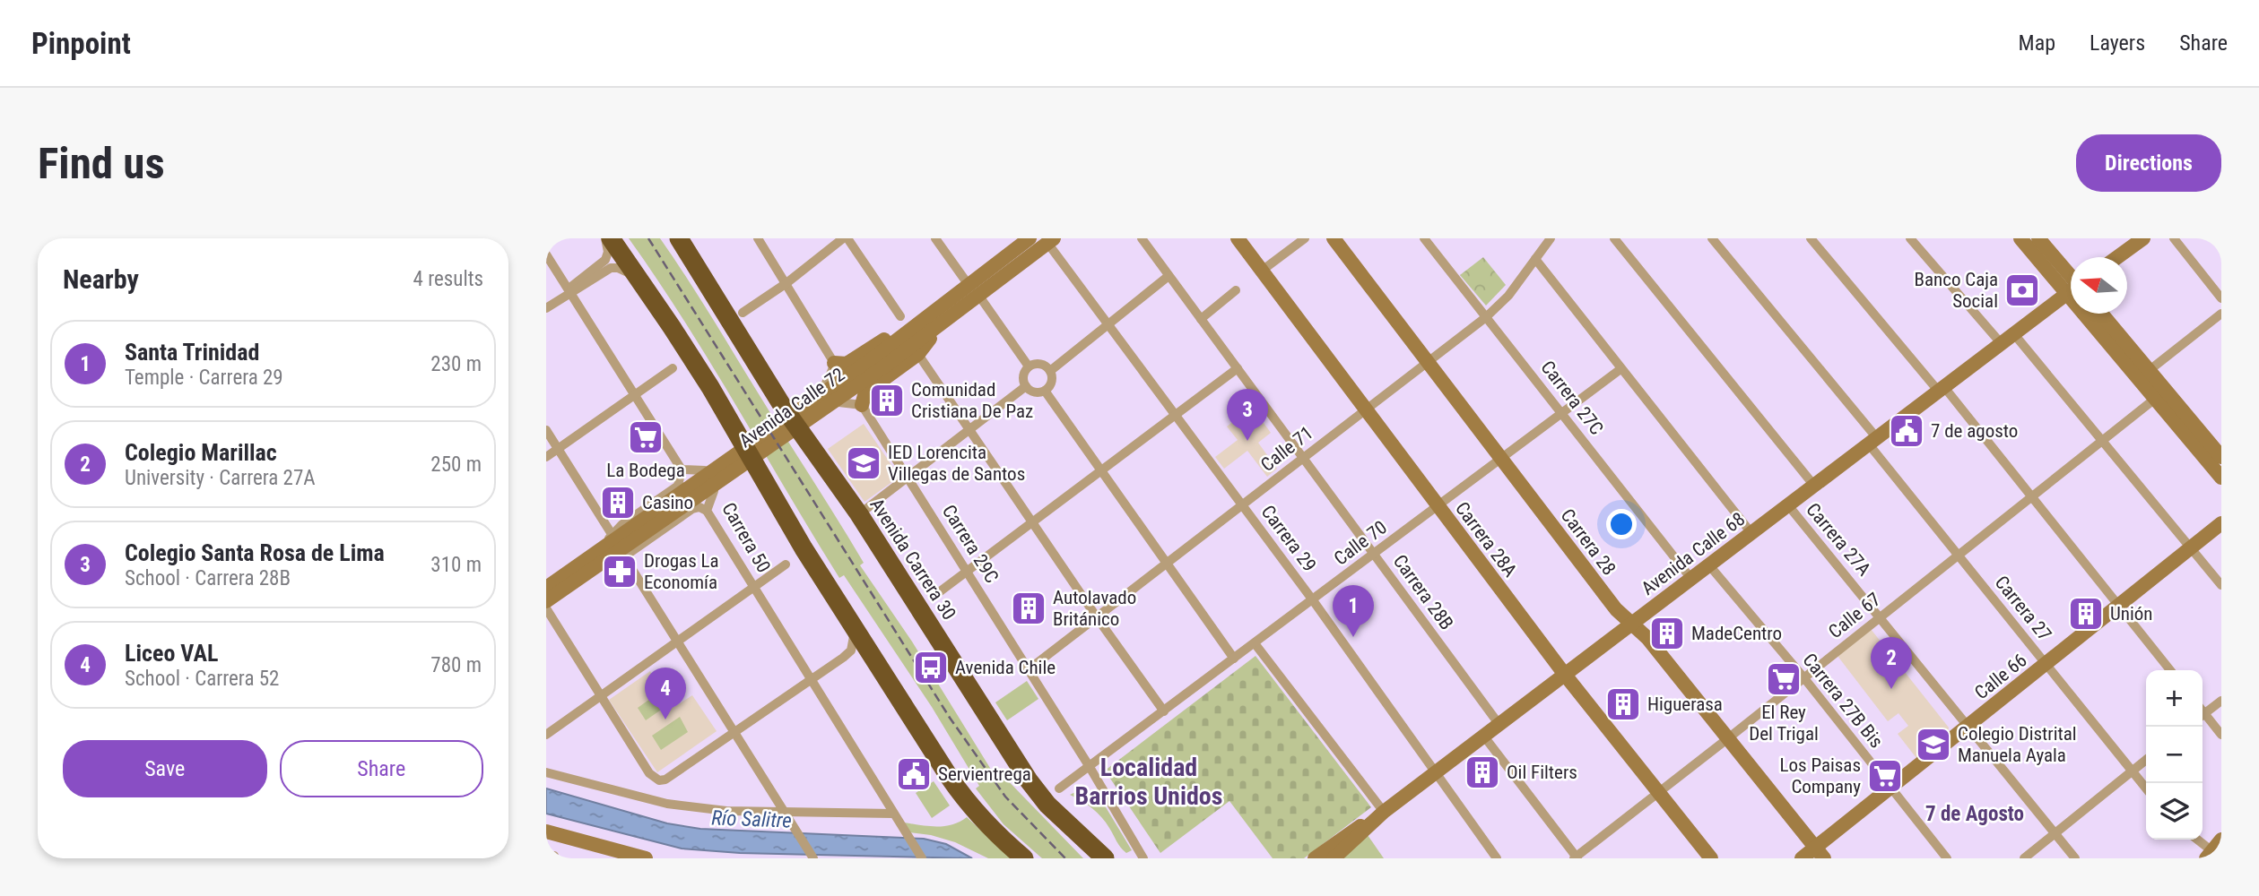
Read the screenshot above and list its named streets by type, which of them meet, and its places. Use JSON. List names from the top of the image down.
{
  "streets": {
    "highway": ["Avenida Carrera 30"],
    "main road": [
      "Avenida Calle 72",
      "Carrera 28A",
      "Carrera 28",
      "Avenida Calle 68",
      "Calle 66"
    ],
    "street": [
      "Carrera 27C",
      "Calle 71",
      "Carrera 50",
      "Carrera 29",
      "Carrera 27A",
      "Calle 70",
      "Carrera 29C",
      "Carrera 28B",
      "Carrera 27",
      "Calle 67",
      "Carrera 27B Bis"
    ]
  },
  "crossings": [
    ["Carrera 27C", "Calle 71"],
    ["Carrera 27C", "Calle 70"],
    ["Carrera 27C", "Avenida Calle 68"],
    ["Avenida Calle 72", "Carrera 29"],
    ["Calle 71", "Carrera 29"],
    ["Calle 71", "Carrera 28A"],
    ["Calle 71", "Carrera 28"],
    ["Calle 71", "Carrera 29C"],
    ["Calle 71", "Carrera 28B"],
    ["Carrera 29", "Calle 70"],
    ["Carrera 29", "Avenida Calle 68"],
    ["Carrera 28A", "Calle 70"],
    ["Carrera 28A", "Avenida Calle 68"],
    ["Carrera 28A", "Calle 67"],
    ["Carrera 27A", "Avenida Calle 68"],
    ["Carrera 27A", "Calle 67"],
    ["Carrera 27A", "Calle 66"],
    ["Carrera 28", "Calle 70"],
    ["Carrera 28", "Avenida Calle 68"],
    ["Carrera 28", "Calle 67"],
    ["Carrera 28", "Calle 66"],
    ["Calle 70", "Carrera 29C"],
    ["Calle 70", "Carrera 28B"],
    ["Avenida Calle 68", "Carrera 28B"],
    ["Avenida Calle 68", "Carrera 27"],
    ["Avenida Calle 68", "Carrera 27B Bis"],
    ["Carrera 27", "Calle 67"],
    ["Carrera 27", "Calle 66"],
    ["Calle 67", "Carrera 27B Bis"],
    ["Calle 66", "Carrera 27B Bis"]
  ],
  "districts": ["Localidad Barrios Unidos", "7 de Agosto"],
  "water": ["Río Salitre"],
  "places": {
    "bank": ["Banco Caja Social"],
    "building": [
      "Comunidad Cristiana De Paz",
      "Casino",
      "Autolavado Británico",
      "Unión",
      "MadeCentro",
      "Higuerasa",
      "Oil Filters"
    ],
    "public building": ["7 de agosto", "Servientrega"],
    "supermarket": ["La Bodega", "El Rey Del Trigal", "Los Paisas Company"],
    "school or university": ["IED Lorencita Villegas de Santos", "Colegio Distrital Manuela Ayala"],
    "pharmacy": ["Drogas La Economía"],
    "bus stop": ["Avenida Chile"]
  },
  "north": "left",
  "page": {
    "header": "Pinpoint",
    "nav": ["Map", "Layers", "Share"],
    "buttons": [
      "Directions",
      ["Save", "Share"]
    ],
    "title": "Find us",
    "heading": ["Nearby", "4 results"],
    "list": [
      {
        "mark": "1",
        "name": "Santa Trinidad",
        "note": "Temple · Carrera 29",
        "value": "230 m"
      },
      {
        "mark": "2",
        "name": "Colegio Marillac",
        "note": "University · Carrera 27A",
        "value": "250 m"
      },
      {
        "mark": "3",
        "name": "Colegio Santa Rosa de Lima",
        "note": "School · Carrera 28B",
        "value": "310 m"
      },
      {
        "mark": "4",
        "name": "Liceo VAL",
        "note": "School · Carrera 52",
        "value": "780 m"
      }
    ],
    "pins": [
      "3",
      "1",
      "2",
      "4"
    ],
    "map_buttons": ["+", "−"]
  }
}
